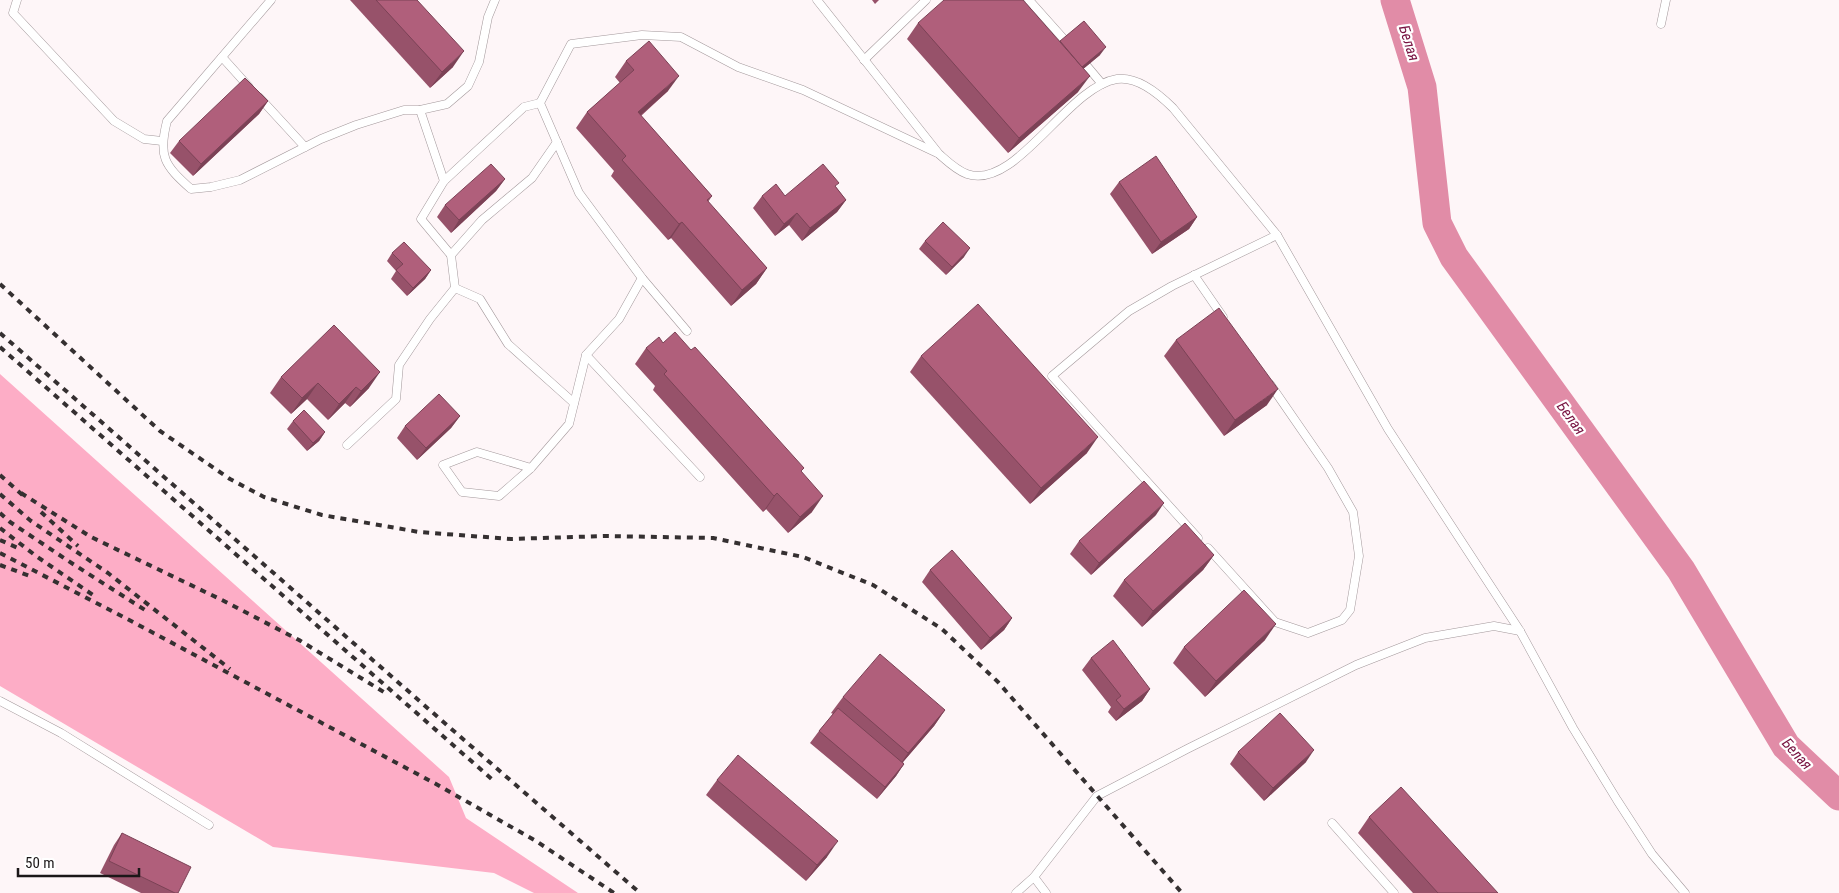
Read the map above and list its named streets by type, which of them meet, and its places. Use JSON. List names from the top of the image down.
{
  "water": ["Белая"],
  "scale_bar": "50 m"
}
